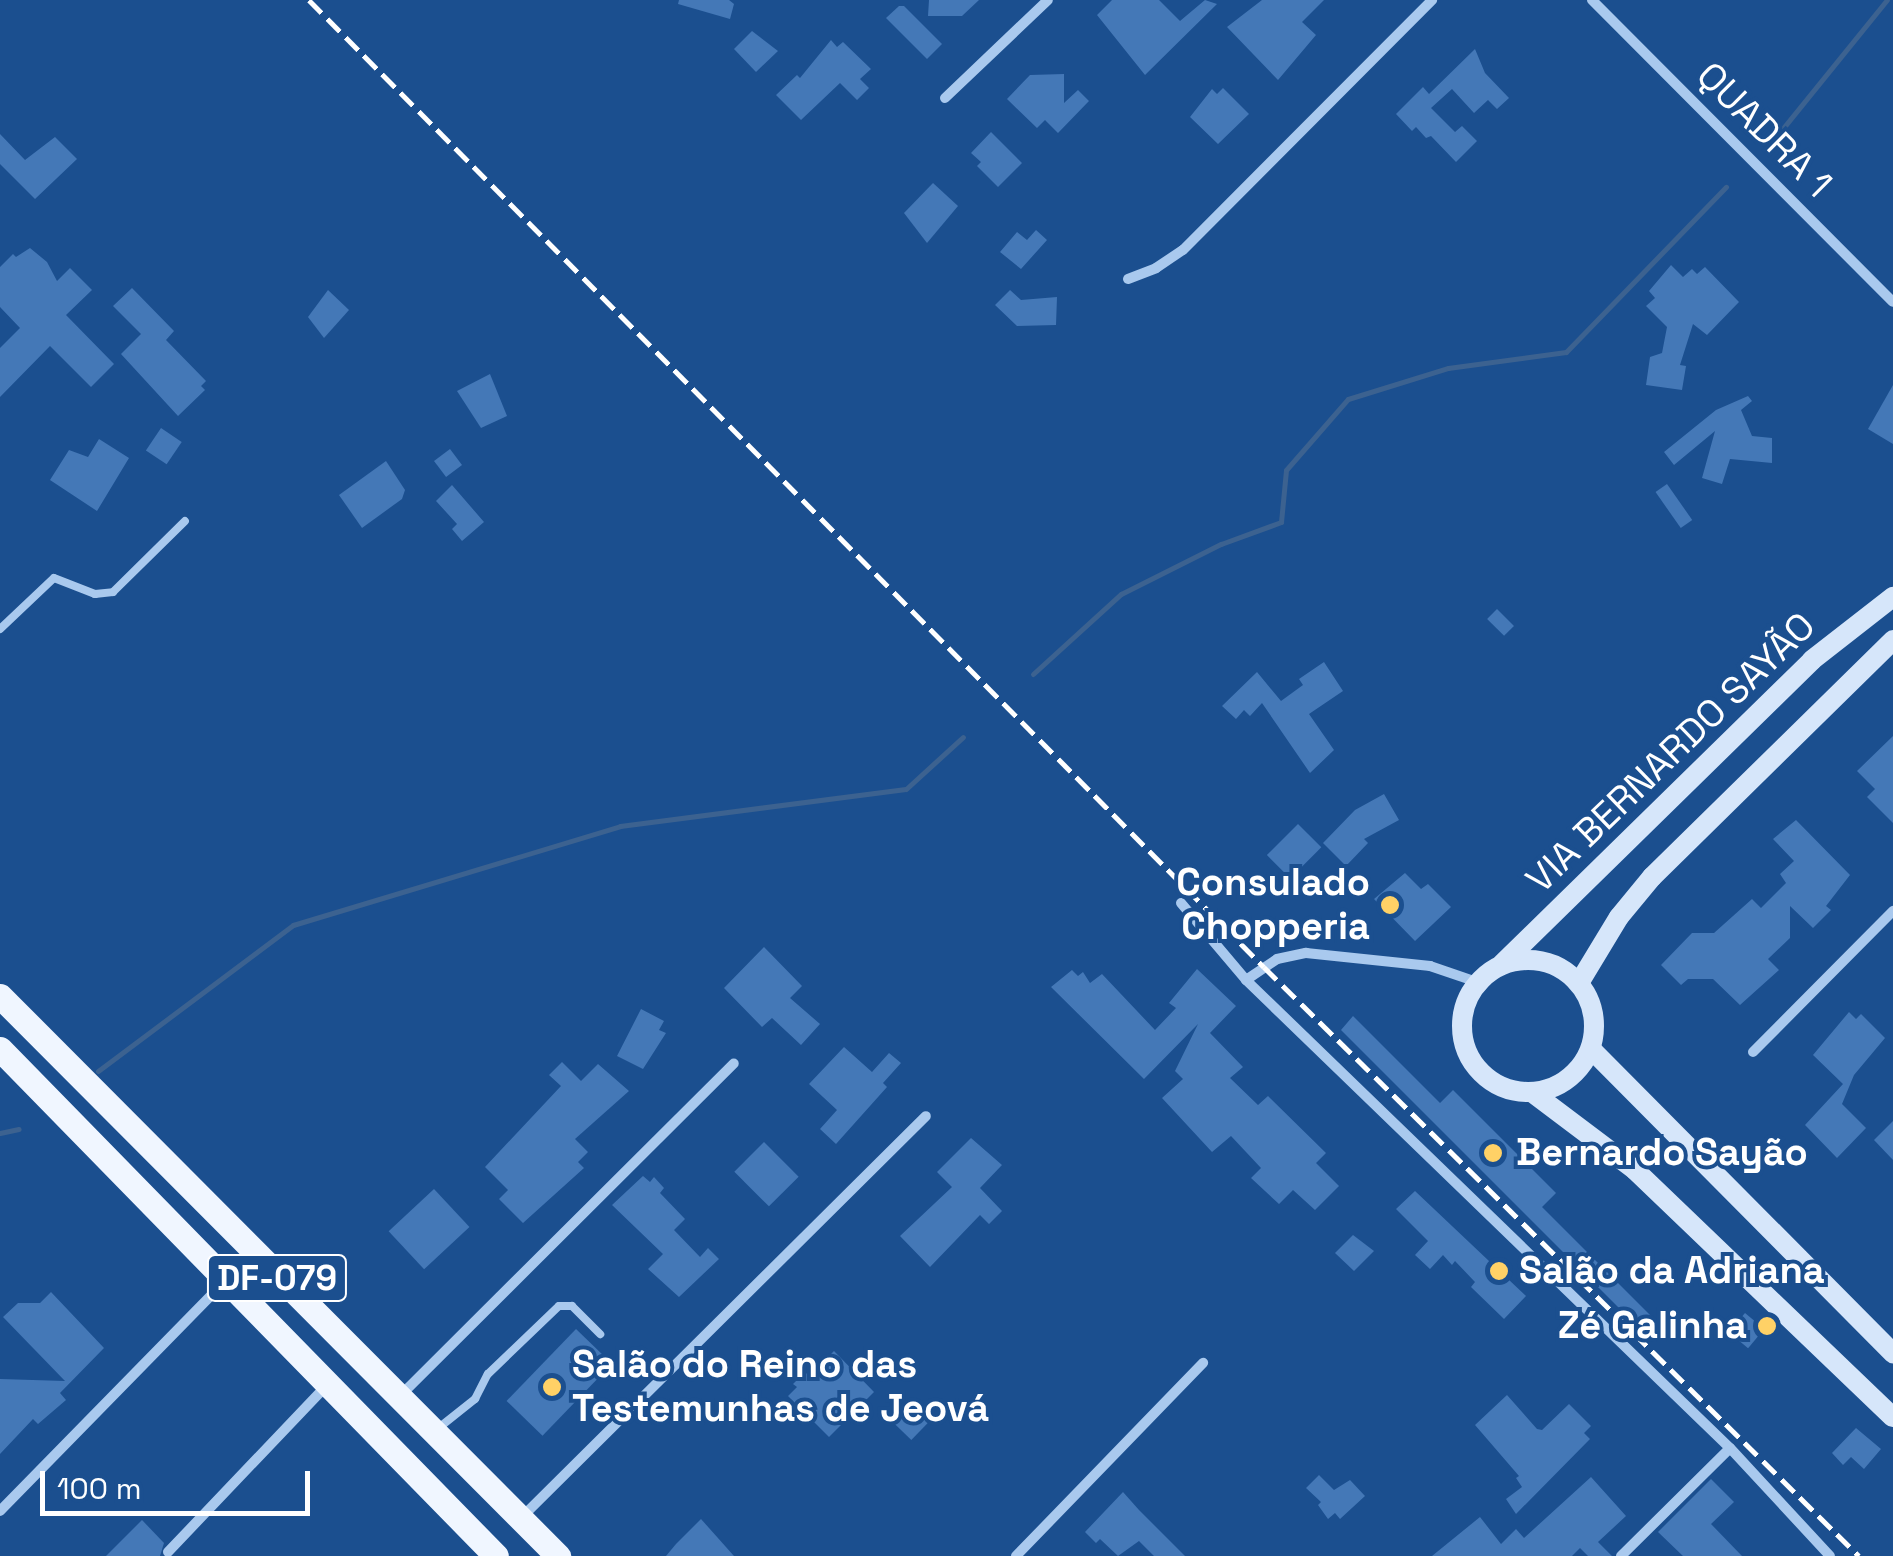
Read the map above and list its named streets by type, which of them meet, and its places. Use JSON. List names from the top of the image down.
{
  "streets": {
    "main road": ["VIA BERNARDO SAYÃO", "DF-079"],
    "street": ["QUADRA 1"]
  },
  "places": [
    "Consulado Chopperia",
    "Bernardo Sayão",
    "Salão da Adriana",
    "Zé Galinha",
    "Salão do Reino das Testemunhas de Jeová"
  ],
  "scale_bar": "100 m"
}
